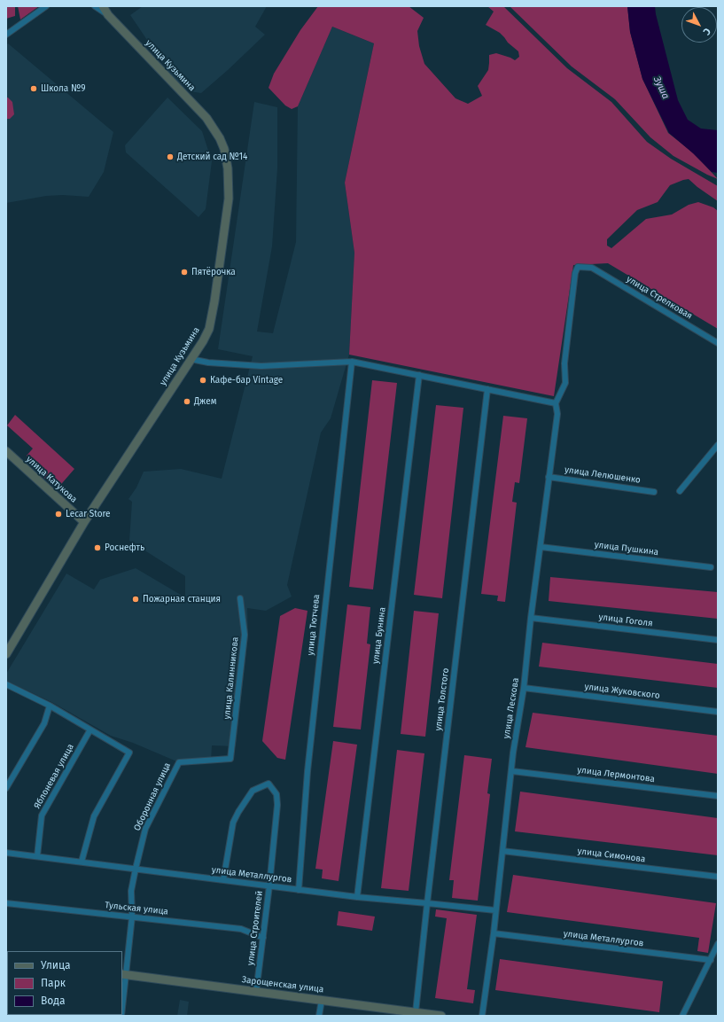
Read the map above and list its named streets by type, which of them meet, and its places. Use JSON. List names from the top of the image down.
{
  "streets": {
    "main road": ["улица Кузьмина", "улица Катукова", "Зарощенская улица"],
    "street": [
      "улица Стрелковая",
      "улица Лелюшенко",
      "улица Пушкина",
      "улица Гоголя",
      "улица Тютчева",
      "улица Бунина",
      "улица Калинникова",
      "улица Жуковского",
      "улица Толстого",
      "улица Лескова",
      "улица Лермонтова",
      "Яблоневая улица",
      "Оборонная улица",
      "улица Симонова",
      "улица Металлургов",
      "Тульская улица",
      "улица Строителей"
    ]
  },
  "crossings": [
    ["улица Кузьмина", "улица Катукова"],
    ["улица Стрелковая", "улица Лескова"],
    ["улица Лелюшенко", "улица Лескова"],
    ["улица Пушкина", "улица Лескова"],
    ["улица Гоголя", "улица Лескова"],
    ["улица Тютчева", "улица Металлургов"],
    ["улица Бунина", "улица Металлургов"],
    ["улица Калинникова", "Оборонная улица"],
    ["улица Жуковского", "улица Лескова"],
    ["улица Толстого", "улица Металлургов"],
    ["улица Толстого", "Зарощенская улица"],
    ["улица Лескова", "улица Лермонтова"],
    ["улица Лескова", "улица Симонова"],
    ["улица Лескова", "улица Металлургов"],
    ["Яблоневая улица", "улица Металлургов"],
    ["Оборонная улица", "улица Металлургов"],
    ["Оборонная улица", "Тульская улица"],
    ["Оборонная улица", "Зарощенская улица"],
    ["улица Металлургов", "улица Строителей"],
    ["Тульская улица", "улица Строителей"],
    ["улица Строителей", "Зарощенская улица"]
  ],
  "water": ["Зуша"],
  "places": [
    "Школа №9",
    "Детский сад №14",
    "Пятёрочка",
    "Кафе-бар Vintage",
    "Джем",
    "Lecar Store",
    "Роснефть",
    "Пожарная станция"
  ],
  "legend": ["Улица", "Парк", "Вода"],
  "north": "bottom right"
}
